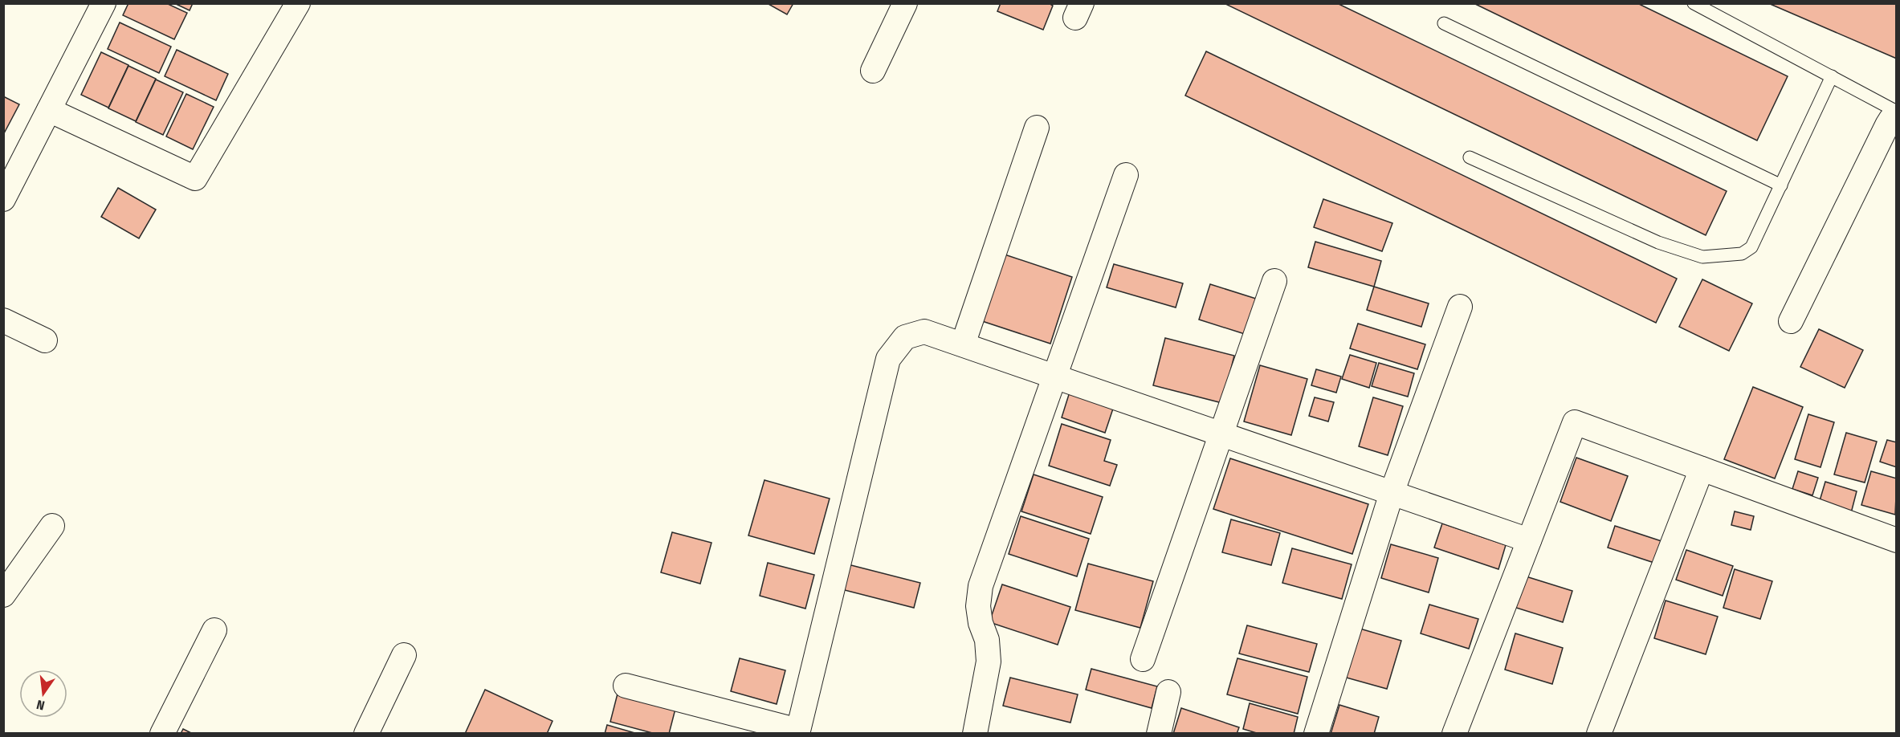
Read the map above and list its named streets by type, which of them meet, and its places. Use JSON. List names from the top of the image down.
{
  "north": "bottom"
}
